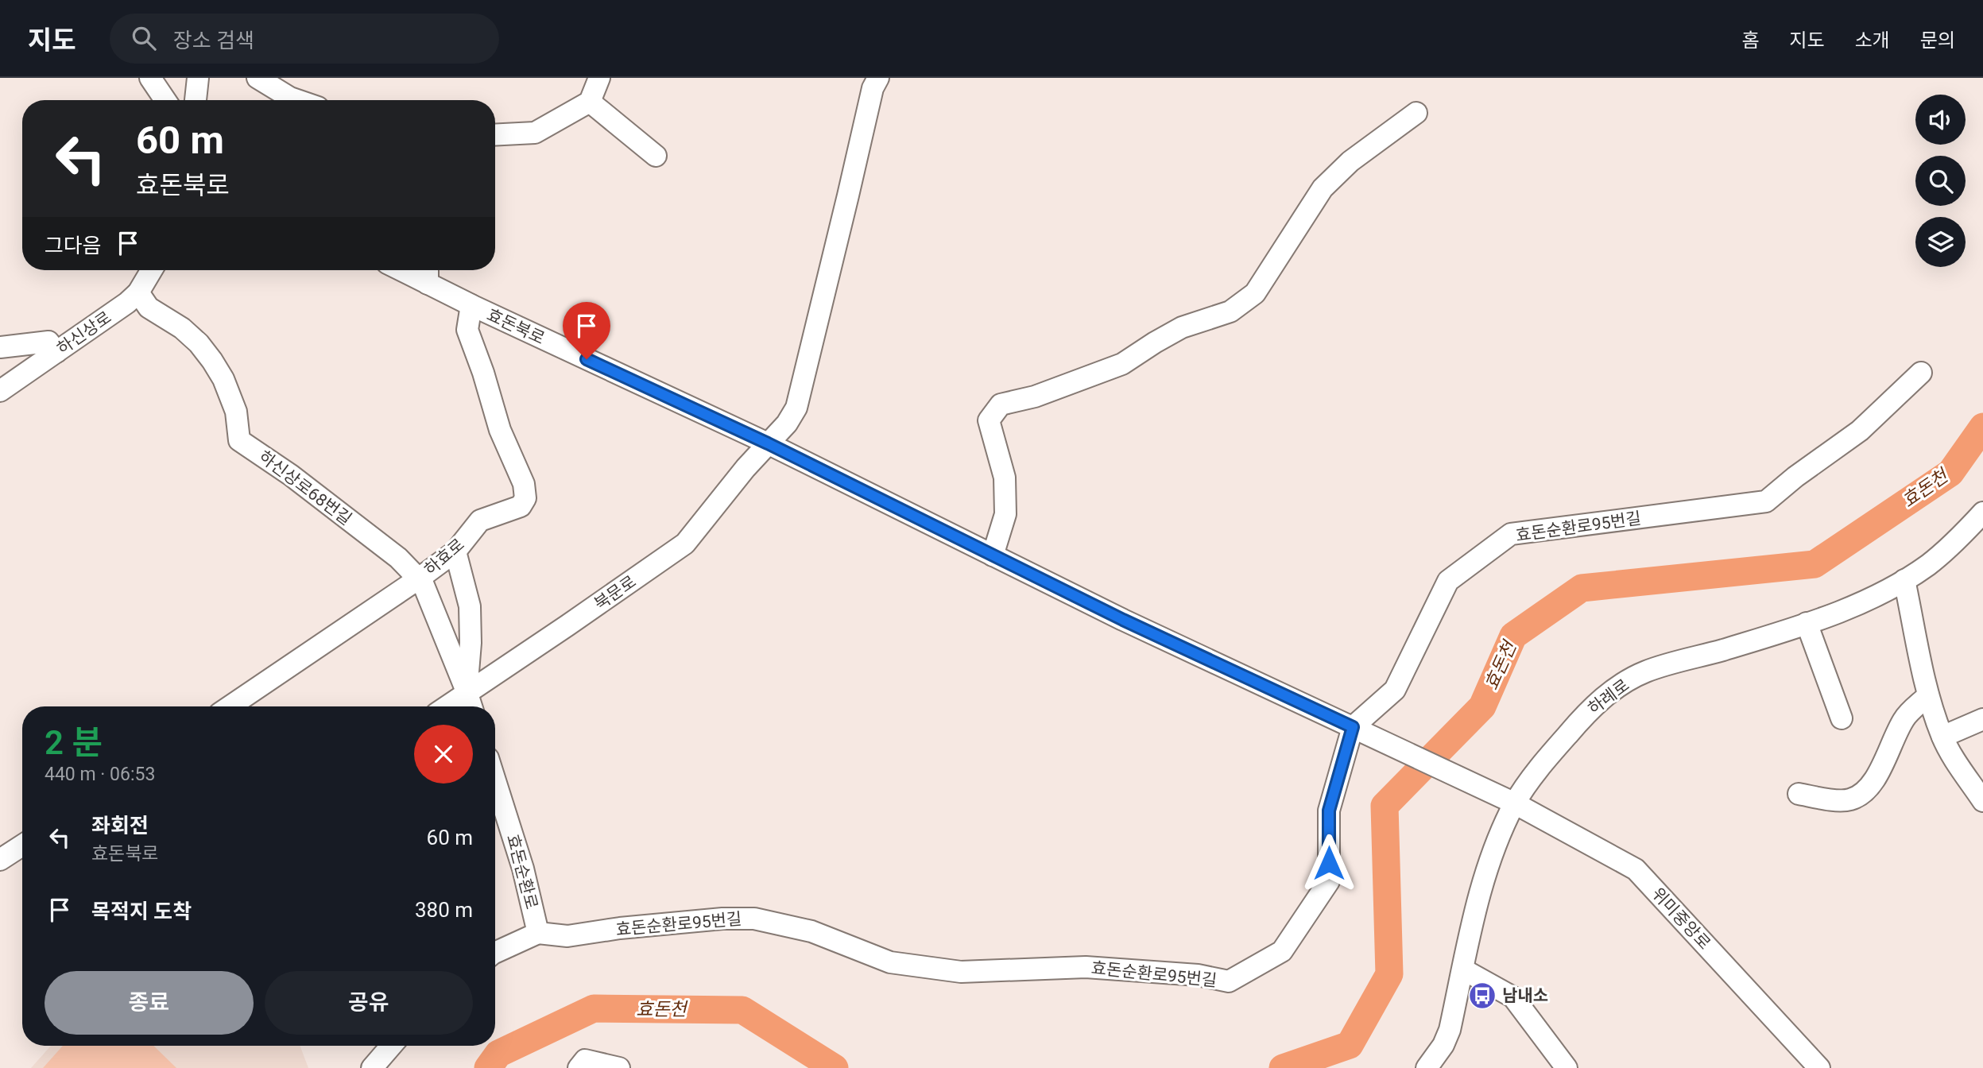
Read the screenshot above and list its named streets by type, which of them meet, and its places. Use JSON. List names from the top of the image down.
{
  "streets": {
    "street": [
      "효돈북로",
      "하신상로",
      "하신상로68번길",
      "효돈순환로95번길",
      "하효로",
      "북문로",
      "하례로",
      "효돈순환로",
      "위미중앙로"
    ]
  },
  "crossings": [
    ["효돈북로", "효돈순환로95번길"],
    ["효돈북로", "하효로"],
    ["효돈북로", "북문로"],
    ["효돈북로", "하례로"],
    ["효돈북로", "위미중앙로"],
    ["하신상로", "하신상로68번길"],
    ["하신상로68번길", "하효로"],
    ["하신상로68번길", "북문로"],
    ["효돈순환로95번길", "효돈순환로"],
    ["하례로", "위미중앙로"]
  ],
  "water": ["효돈천"],
  "places": {
    "bus stop": ["남내소"]
  },
  "page": {
    "header": "지도",
    "search": "장소 검색",
    "nav": [
      "홈",
      "지도",
      "소개",
      "문의"
    ],
    "turn": ["60 m", "효돈북로"],
    "then": "그다음",
    "heading": ["2 분", "440 m · 06:53"],
    "list": [
      {
        "name": "좌회전",
        "note": "효돈북로",
        "value": "60 m"
      },
      {
        "name": "목적지 도착",
        "value": "380 m"
      }
    ],
    "buttons": ["종료", "공유"]
  }
}
